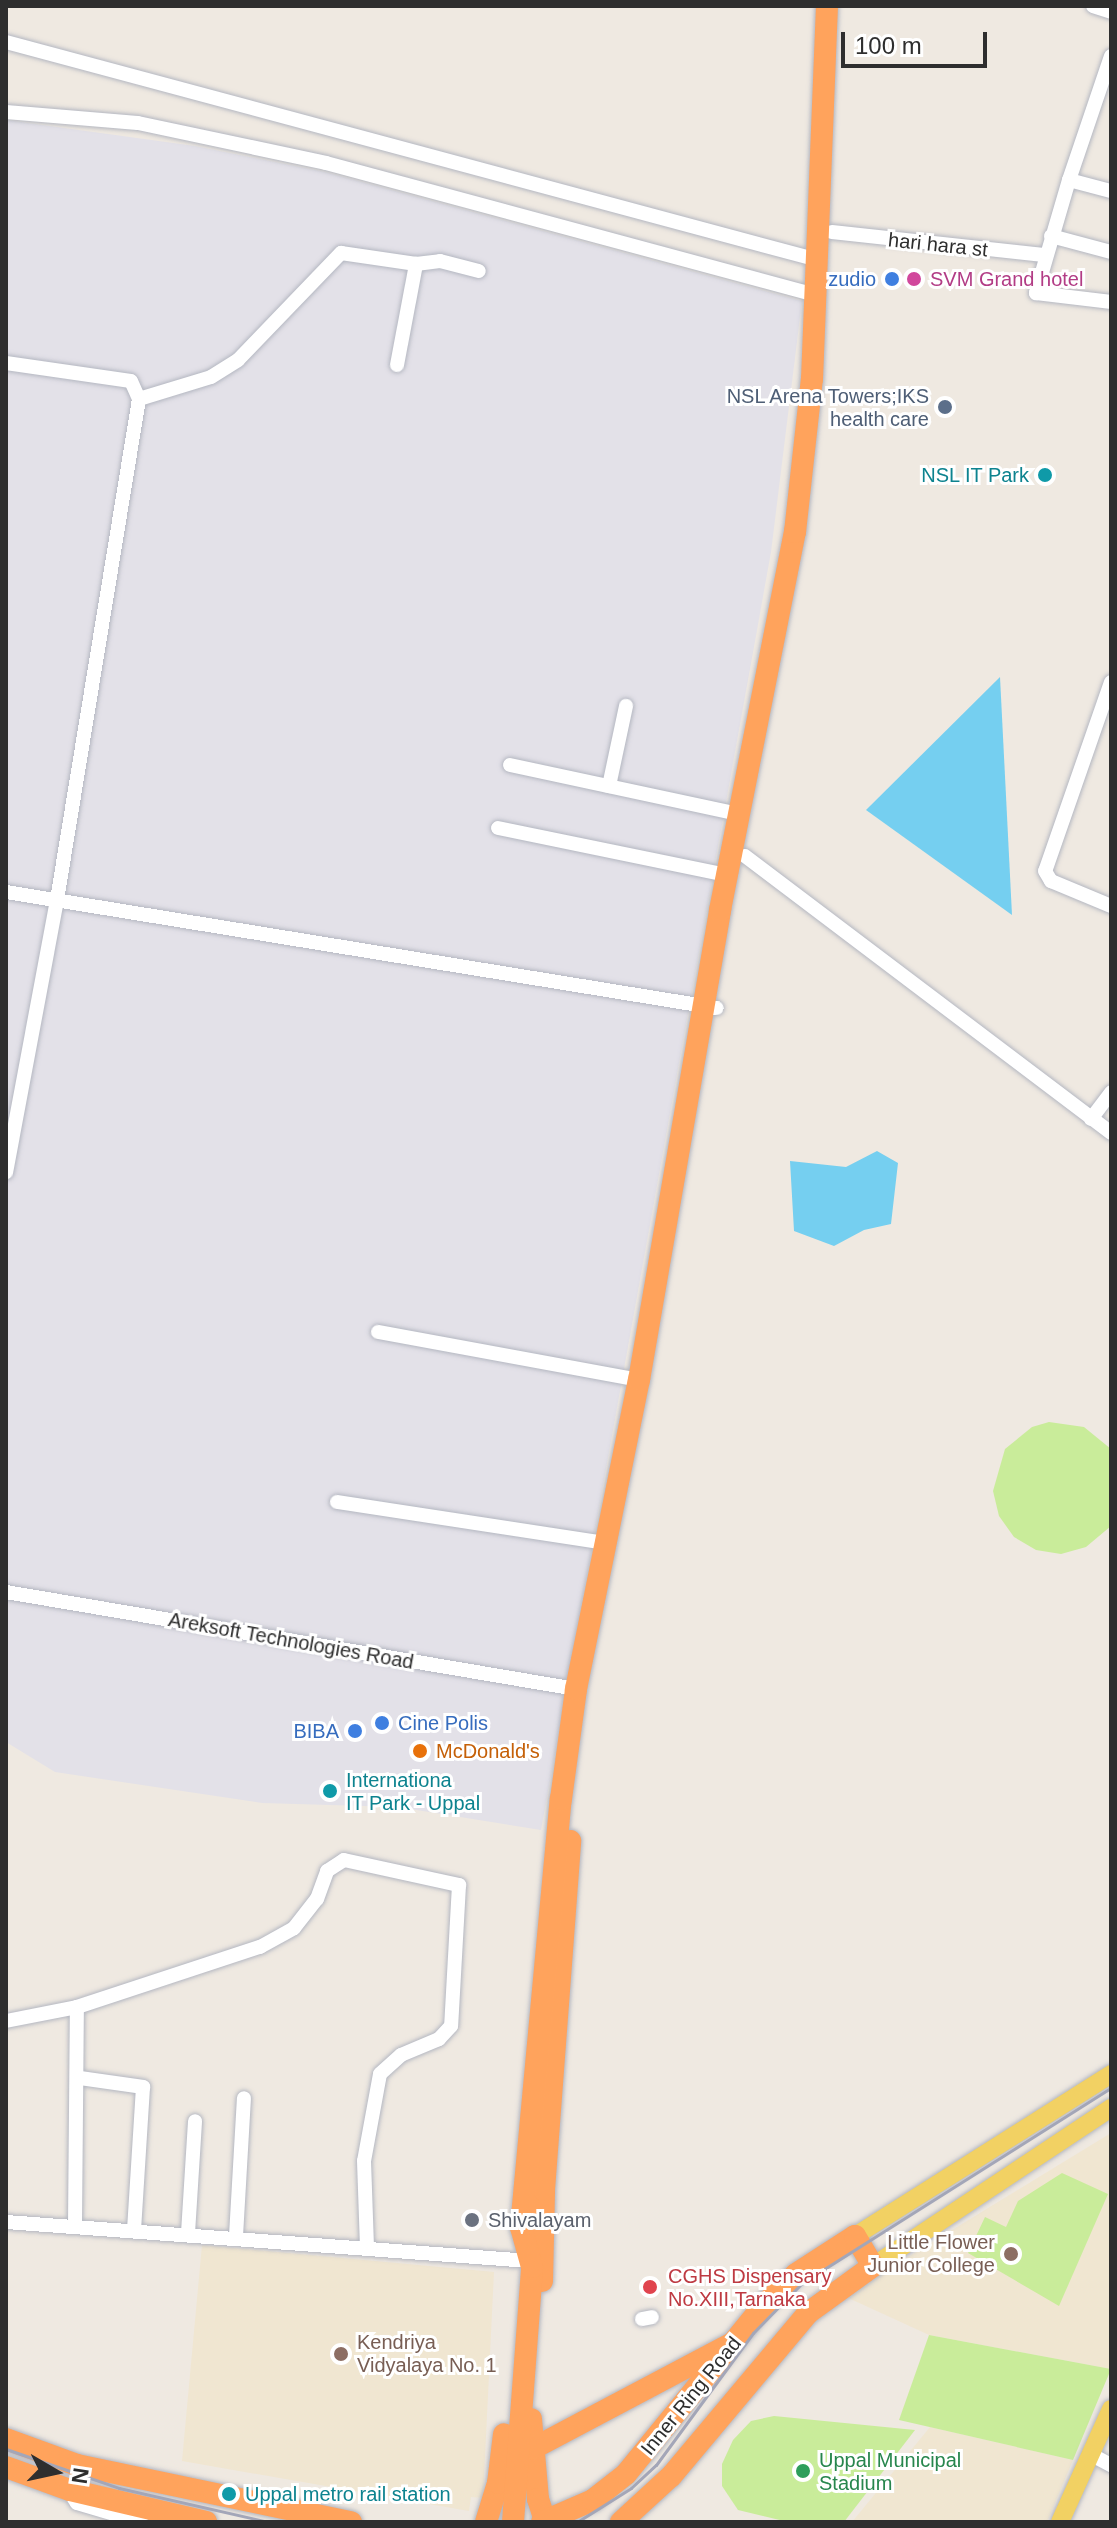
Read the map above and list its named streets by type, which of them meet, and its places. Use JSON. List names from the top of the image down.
{
  "streets": {
    "highway": ["Inner Ring Road"],
    "street": ["hari hara st", "Areksoft Technologies Road"]
  },
  "places": [
    "zudio",
    "SVM Grand hotel",
    "NSL Arena Towers;IKS health care",
    "NSL IT Park",
    "Cine Polis",
    "BIBA",
    "McDonald's",
    "Internationa IT Park - Uppal",
    "Shivalayam",
    "Little Flower Junior College",
    "CGHS Dispensary No.XIII,Tarnaka",
    "Kendriya Vidyalaya No. 1",
    "Uppal Municipal Stadium",
    "Uppal metro rail station"
  ],
  "scale_bar": "100 m",
  "north": "right"
}
